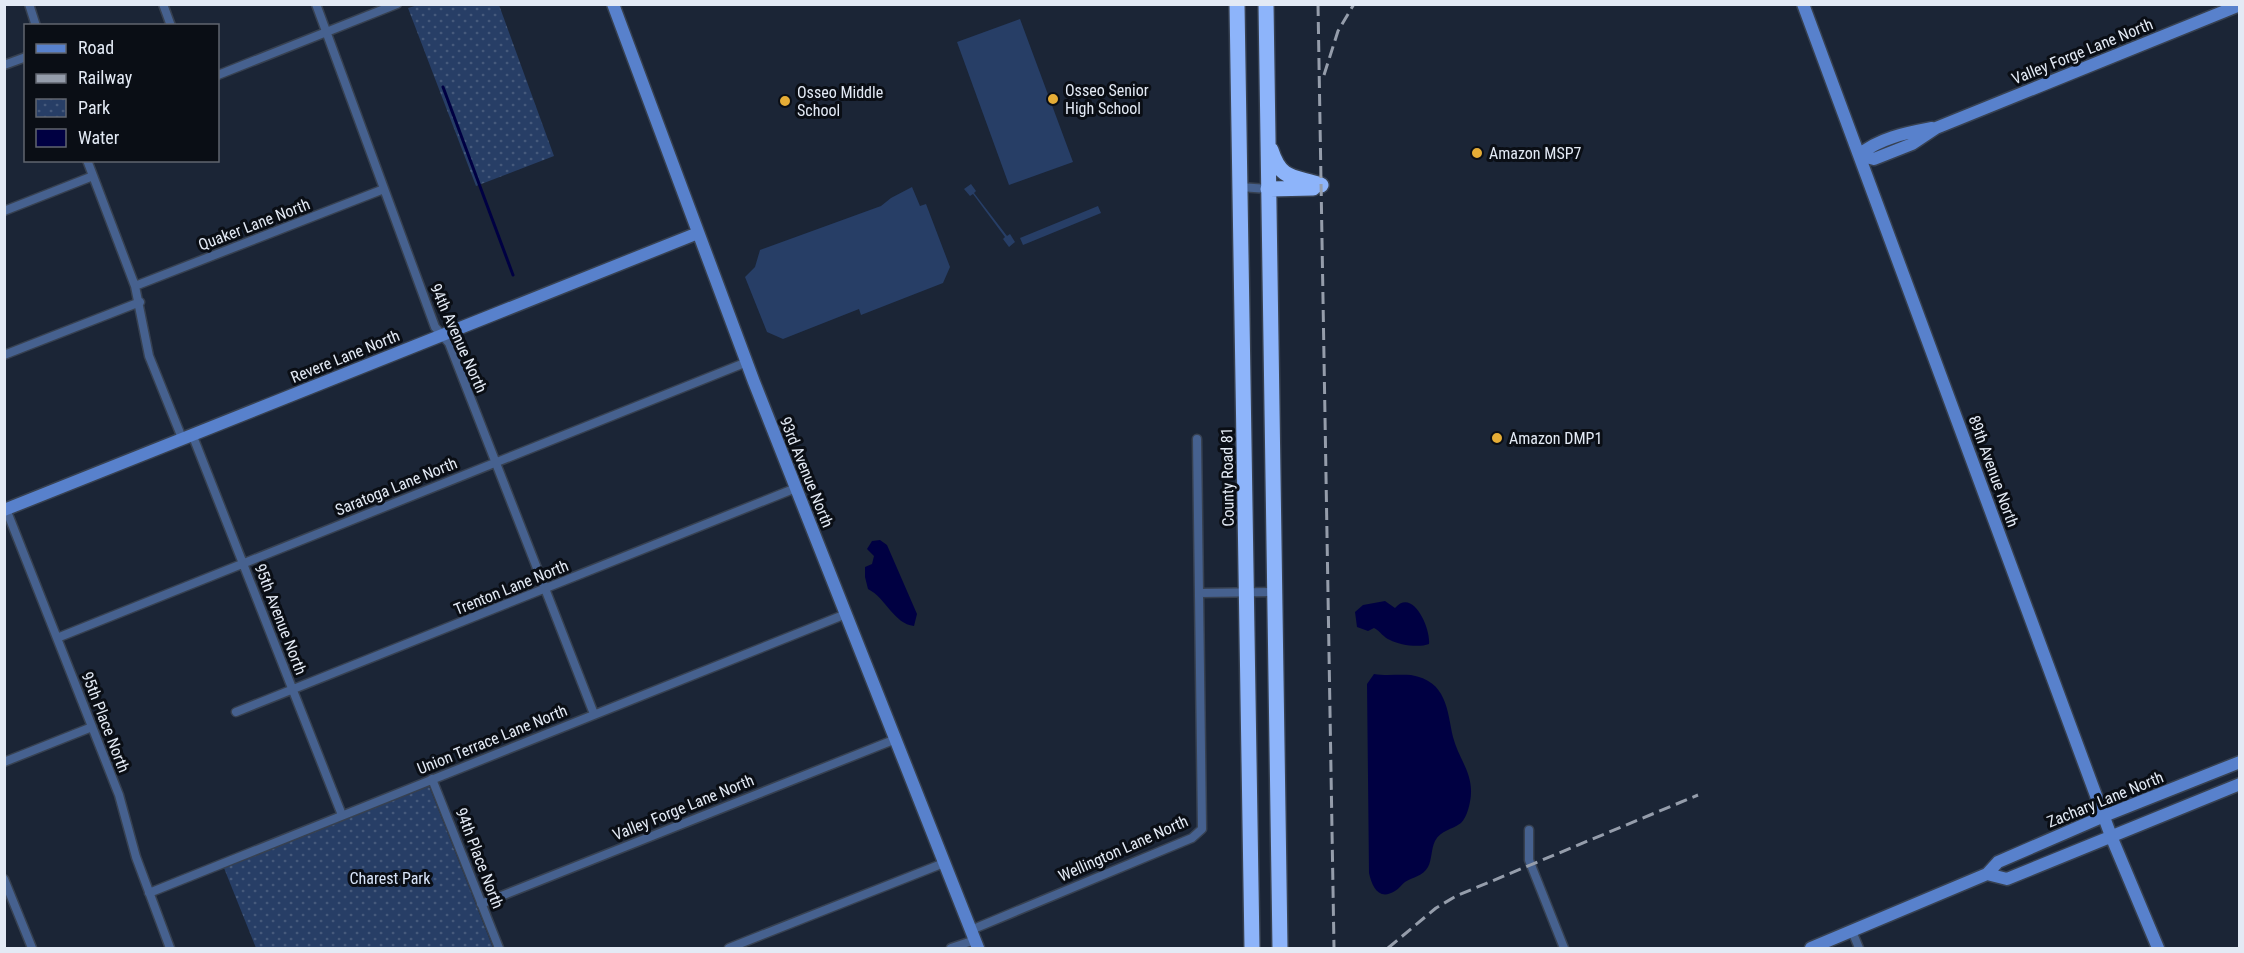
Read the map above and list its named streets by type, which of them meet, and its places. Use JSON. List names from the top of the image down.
{
  "streets": {
    "highway": ["County Road 81"],
    "street": [
      "Valley Forge Lane North",
      "Quaker Lane North",
      "94th Avenue North",
      "Revere Lane North",
      "89th Avenue North",
      "93rd Avenue North",
      "Saratoga Lane North",
      "Trenton Lane North",
      "95th Avenue North",
      "95th Place North",
      "Union Terrace Lane North",
      "Zachary Lane North",
      "Wellington Lane North",
      "94th Place North"
    ]
  },
  "crossings": [
    ["Valley Forge Lane North", "89th Avenue North"],
    ["Valley Forge Lane North", "93rd Avenue North"],
    ["Valley Forge Lane North", "94th Place North"],
    ["Quaker Lane North", "94th Avenue North"],
    ["Quaker Lane North", "95th Avenue North"],
    ["94th Avenue North", "Revere Lane North"],
    ["94th Avenue North", "Saratoga Lane North"],
    ["94th Avenue North", "Trenton Lane North"],
    ["94th Avenue North", "Union Terrace Lane North"],
    ["Revere Lane North", "93rd Avenue North"],
    ["Revere Lane North", "95th Avenue North"],
    ["Revere Lane North", "95th Place North"],
    ["89th Avenue North", "Zachary Lane North"],
    ["93rd Avenue North", "Saratoga Lane North"],
    ["93rd Avenue North", "Trenton Lane North"],
    ["93rd Avenue North", "Union Terrace Lane North"],
    ["93rd Avenue North", "Wellington Lane North"],
    ["Saratoga Lane North", "95th Avenue North"],
    ["Saratoga Lane North", "95th Place North"],
    ["Trenton Lane North", "95th Avenue North"],
    ["95th Avenue North", "Union Terrace Lane North"],
    ["95th Place North", "Union Terrace Lane North"],
    ["Union Terrace Lane North", "94th Place North"]
  ],
  "parks": ["Charest Park"],
  "places": [
    "Osseo Senior High School",
    "Osseo Middle School",
    "Amazon MSP7",
    "Amazon DMP1"
  ],
  "legend": [
    "Road",
    "Railway",
    "Park",
    "Water"
  ]
}
